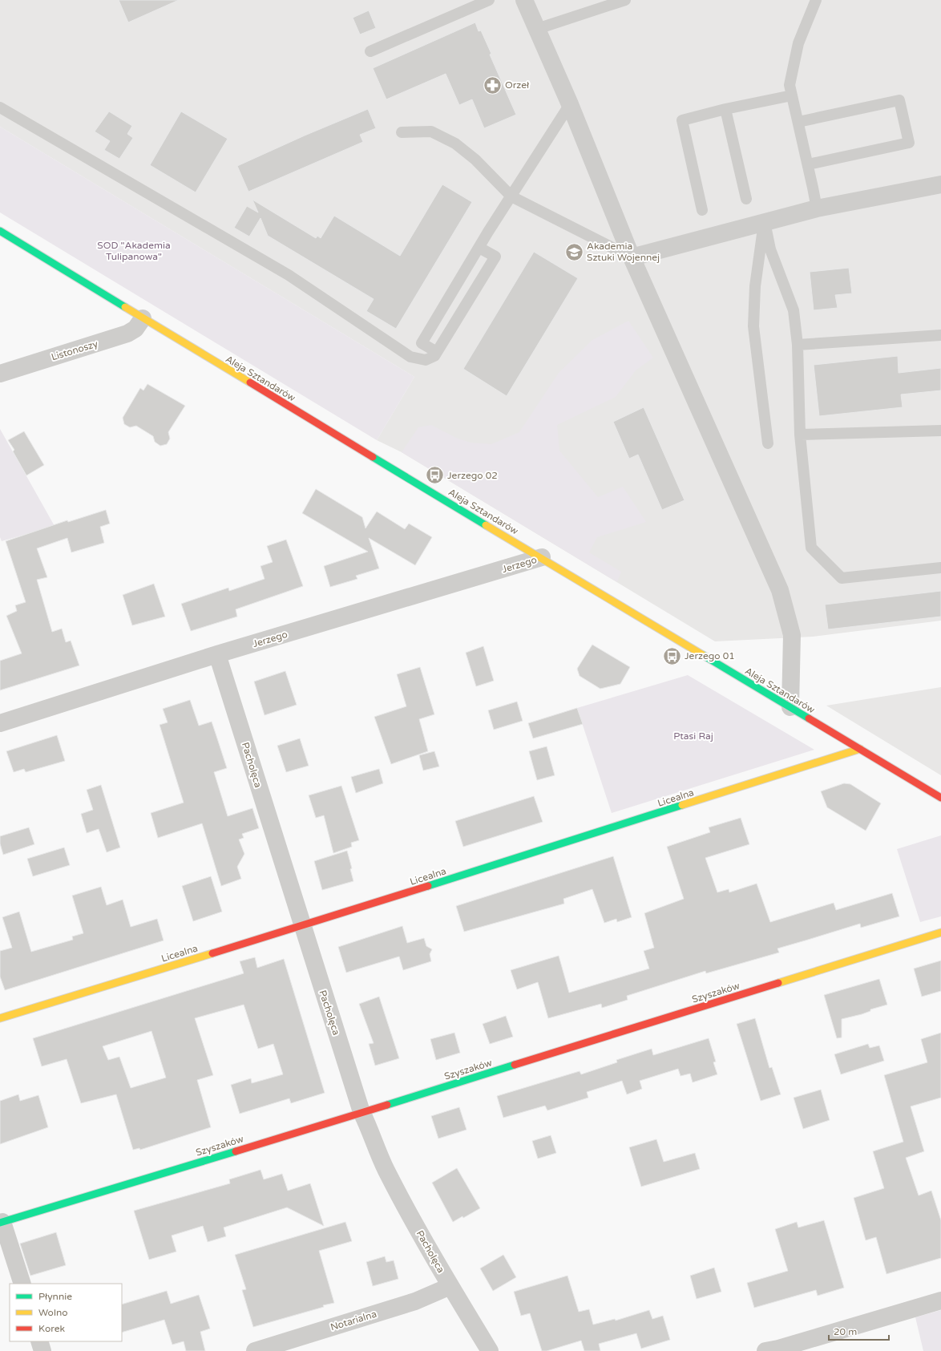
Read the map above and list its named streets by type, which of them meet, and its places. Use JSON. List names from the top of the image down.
{
  "streets": {
    "street": [
      "Listonoszy",
      "Aleja Sztandarów",
      "Jerzego",
      "Pacholęca",
      "Licealna",
      "Szyszaków",
      "Notarialna"
    ]
  },
  "crossings": [
    ["Listonoszy", "Aleja Sztandarów"],
    ["Aleja Sztandarów", "Jerzego"],
    ["Aleja Sztandarów", "Licealna"],
    ["Jerzego", "Pacholęca"],
    ["Pacholęca", "Licealna"],
    ["Pacholęca", "Szyszaków"],
    ["Pacholęca", "Notarialna"]
  ],
  "parks": ["SOD \"Akademia Tulipanowa\"", "Ptasi Raj"],
  "places": {
    "pharmacy": ["Orzeł"],
    "school or university": ["Akademia Sztuki Wojennej"],
    "bus stop": ["Jerzego 02", "Jerzego 01"]
  },
  "legend": ["Płynnie", "Wolno", "Korek"],
  "scale_bar": "20 m"
}
